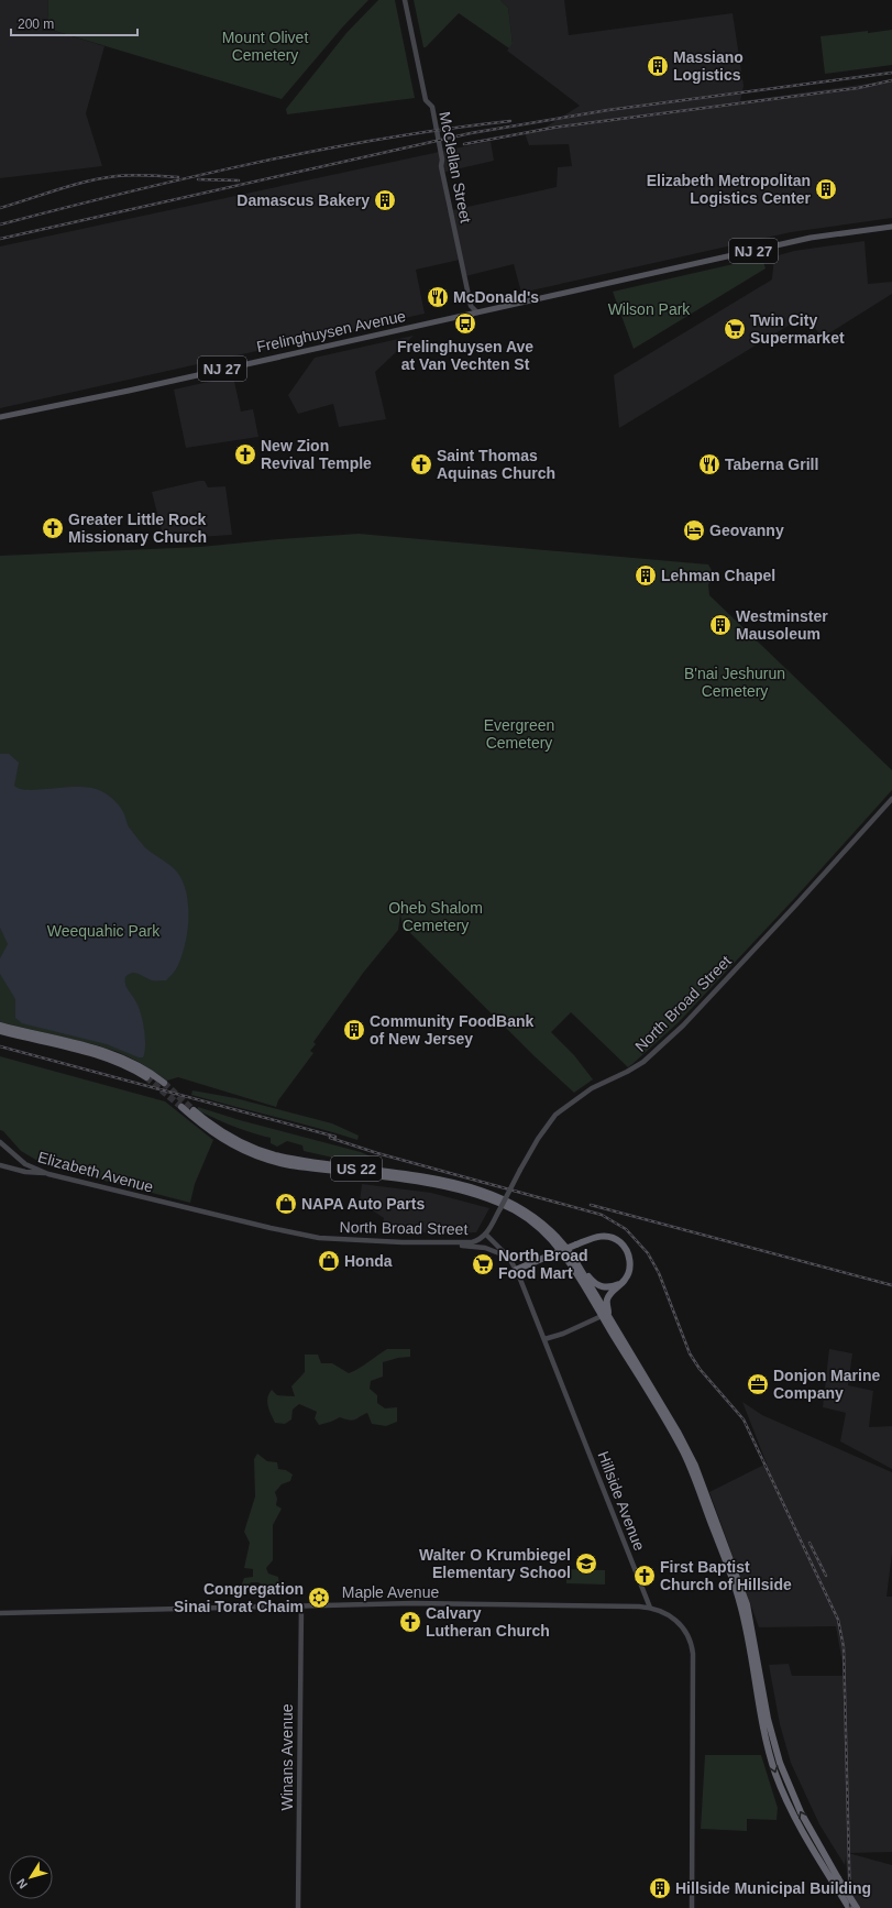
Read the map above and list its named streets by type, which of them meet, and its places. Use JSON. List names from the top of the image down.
{
  "streets": {
    "highway": ["US 22"],
    "main road": [
      "McClellan Street",
      "NJ 27",
      "Frelinghuysen Avenue",
      "North Broad Street",
      "Elizabeth Avenue",
      "Hillside Avenue",
      "Maple Avenue",
      "Winans Avenue"
    ]
  },
  "crossings": [
    ["McClellan Street", "Frelinghuysen Avenue"],
    ["North Broad Street", "Elizabeth Avenue"],
    ["North Broad Street", "Hillside Avenue"],
    ["Hillside Avenue", "Maple Avenue"],
    ["Maple Avenue", "Winans Avenue"]
  ],
  "parks": [
    "Mount Olivet Cemetery",
    "Wilson Park",
    "B'nai Jeshurun Cemetery",
    "Evergreen Cemetery",
    "Oheb Shalom Cemetery",
    "Weequahic Park"
  ],
  "places": {
    "building": [
      "Massiano Logistics",
      "Elizabeth Metropolitan Logistics Center",
      "Damascus Bakery",
      "Lehman Chapel",
      "Westminster Mausoleum",
      "Community FoodBank of New Jersey",
      "Hillside Municipal Building"
    ],
    "restaurant": ["McDonald's", "Taberna Grill"],
    "bus stop": ["Frelinghuysen Ave at Van Vechten St"],
    "supermarket": ["Twin City Supermarket", "North Broad Food Mart"],
    "church": [
      "New Zion Revival Temple",
      "Saint Thomas Aquinas Church",
      "Greater Little Rock Missionary Church",
      "First Baptist Church of Hillside",
      "Calvary Lutheran Church"
    ],
    "hotel": ["Geovanny"],
    "shop": ["NAPA Auto Parts", "Honda"],
    "office": ["Donjon Marine Company"],
    "school or university": ["Walter O Krumbiegel Elementary School"],
    "synagogue": ["Congregation Sinai Torat Chaim"]
  },
  "scale_bar": "200 m",
  "north": "bottom left"
}
